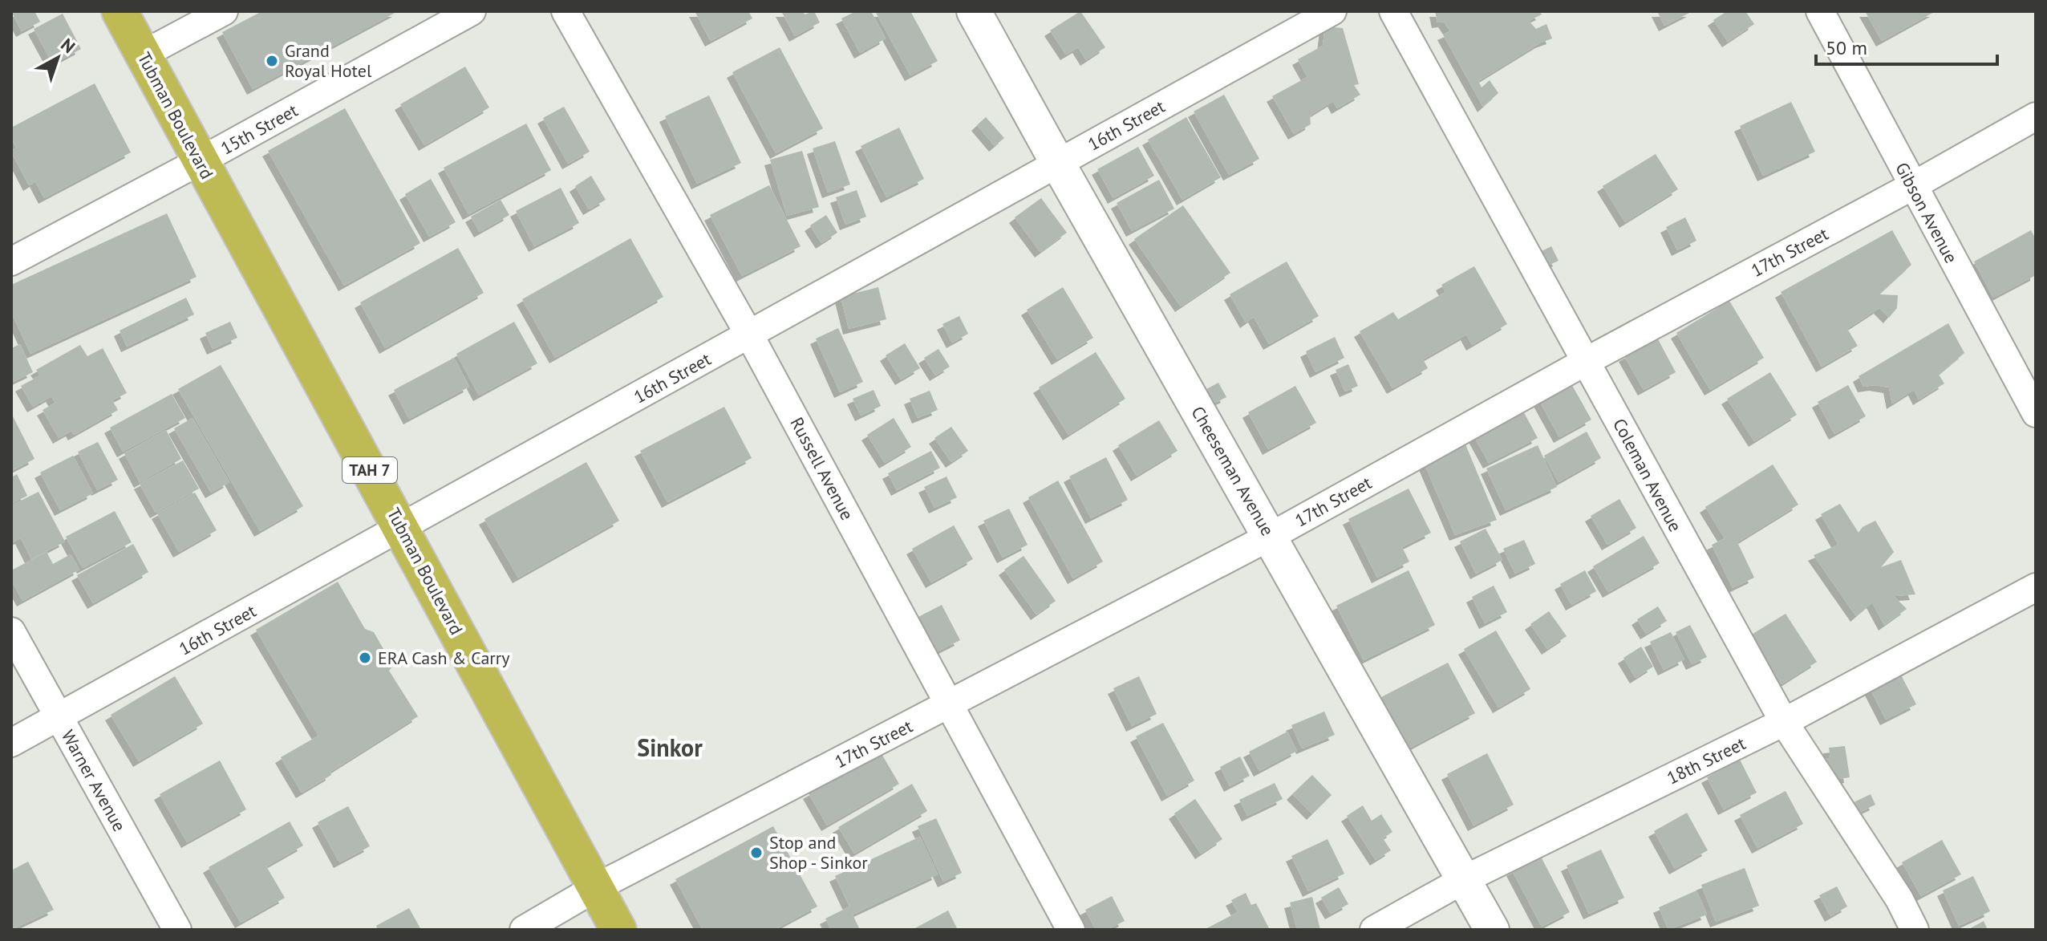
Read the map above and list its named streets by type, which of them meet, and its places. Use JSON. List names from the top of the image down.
{
  "streets": {
    "highway": ["Tubman Boulevard", "TAH 7"],
    "street": [
      "16th Street",
      "15th Street",
      "Gibson Avenue",
      "17th Street",
      "Russell Avenue",
      "Cheeseman Avenue",
      "Coleman Avenue",
      "18th Street",
      "Warner Avenue"
    ]
  },
  "crossings": [
    ["Tubman Boulevard", "16th Street"],
    ["Tubman Boulevard", "15th Street"],
    ["Tubman Boulevard", "17th Street"],
    ["16th Street", "Russell Avenue"],
    ["16th Street", "Cheeseman Avenue"],
    ["16th Street", "Warner Avenue"],
    ["Gibson Avenue", "17th Street"],
    ["17th Street", "Russell Avenue"],
    ["17th Street", "Cheeseman Avenue"],
    ["17th Street", "Coleman Avenue"],
    ["Cheeseman Avenue", "18th Street"],
    ["Coleman Avenue", "18th Street"]
  ],
  "districts": ["Sinkor"],
  "places": ["Grand Royal Hotel", "ERA Cash & Carry", "Stop and Shop - Sinkor"],
  "scale_bar": "50 m",
  "north": "top right"
}
